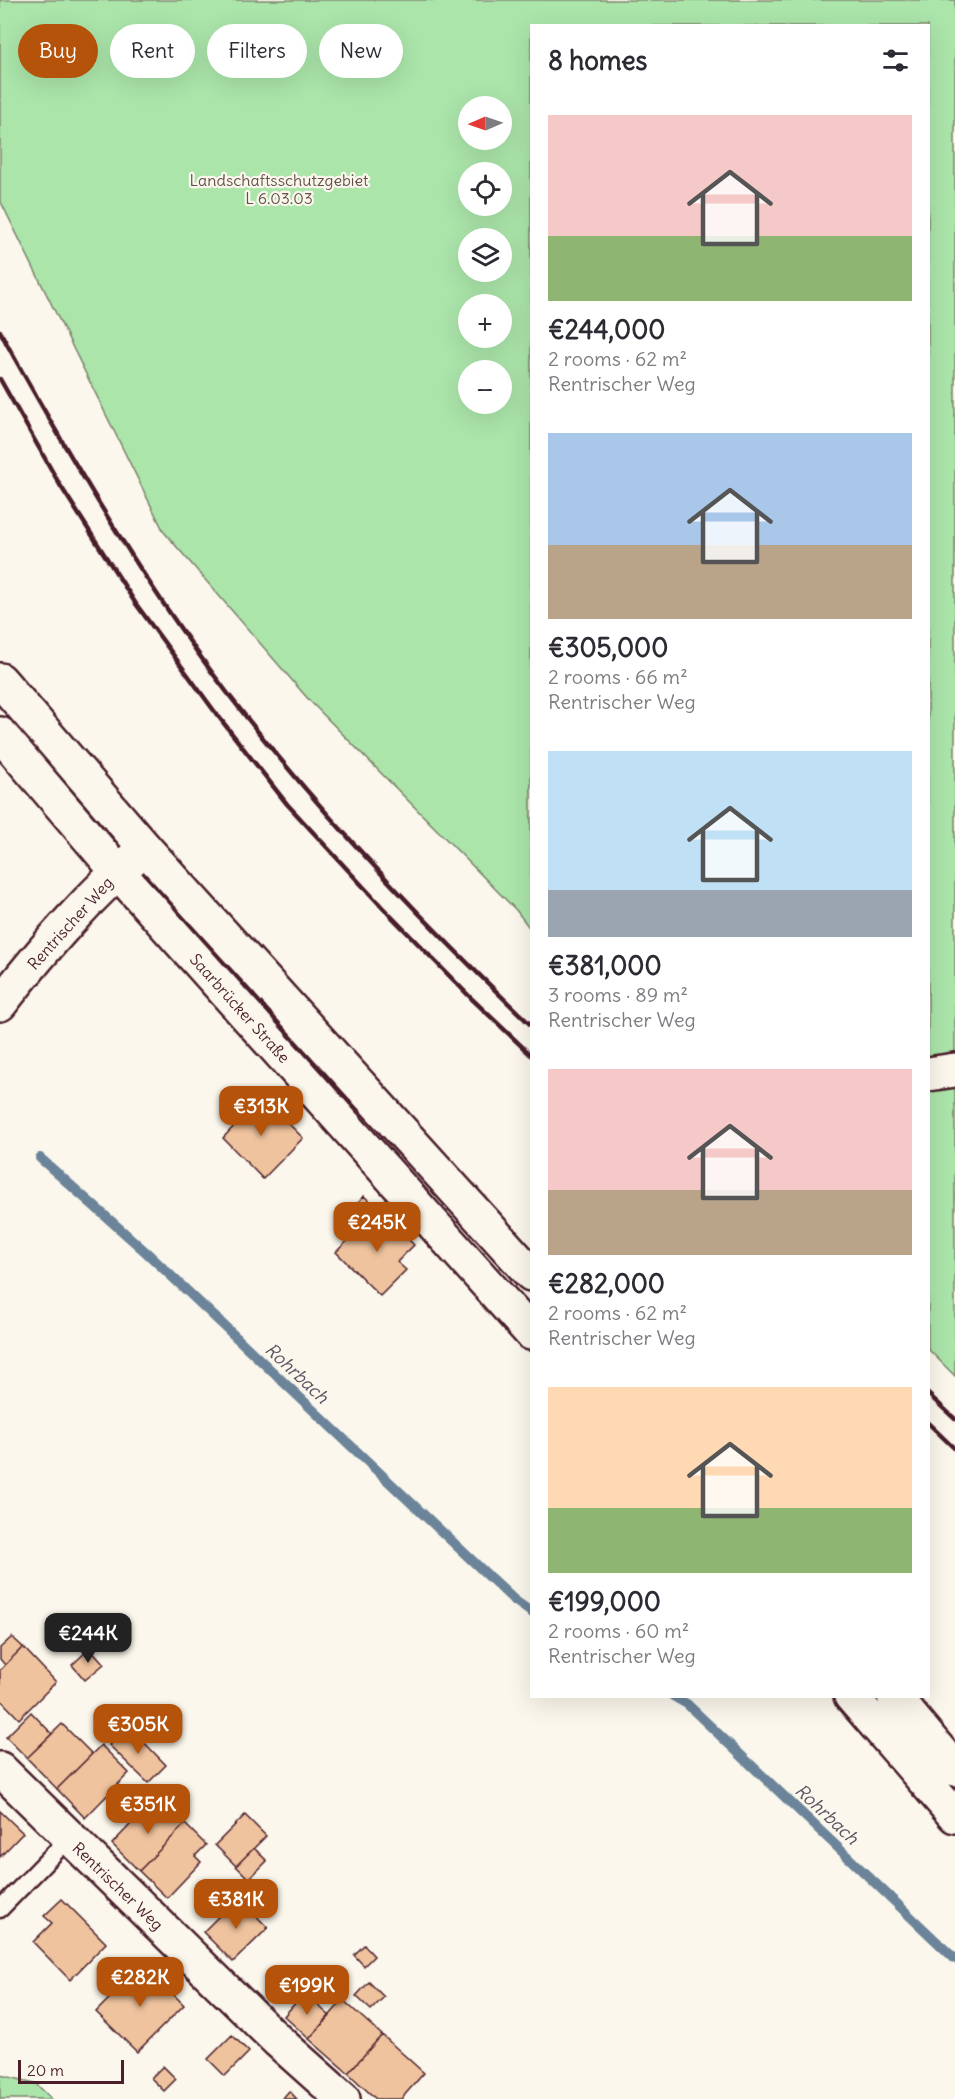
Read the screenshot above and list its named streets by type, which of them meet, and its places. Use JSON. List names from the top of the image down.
{
  "streets": {
    "main road": ["Rentrischer Weg", "Saarbrücker Straße"]
  },
  "crossings": [
    ["Rentrischer Weg", "Saarbrücker Straße"]
  ],
  "water": ["Rohrbach"],
  "parks": ["Landschaftsschutzgebiet L 6.03.03"],
  "scale_bar": "20 m",
  "north": "left",
  "page": {
    "chip": [
      "Buy",
      "Rent",
      "Filters",
      "New"
    ],
    "heading": "8 homes",
    "map_buttons": ["+", "−"],
    "list": [
      {
        "name": "€244,000",
        "note": "2 rooms · 62 m² · Rentrischer Weg"
      },
      {
        "name": "€305,000",
        "note": "2 rooms · 66 m² · Rentrischer Weg"
      },
      {
        "name": "€381,000",
        "note": "3 rooms · 89 m² · Rentrischer Weg"
      },
      {
        "name": "€282,000",
        "note": "2 rooms · 62 m² · Rentrischer Weg"
      },
      {
        "name": "€199,000",
        "note": "2 rooms · 60 m² · Rentrischer Weg"
      }
    ],
    "price": [
      "€313K",
      "€245K",
      "€244K",
      "€305K",
      "€351K",
      "€381K",
      "€282K",
      "€199K"
    ],
    "scale": "20 m"
  }
}
